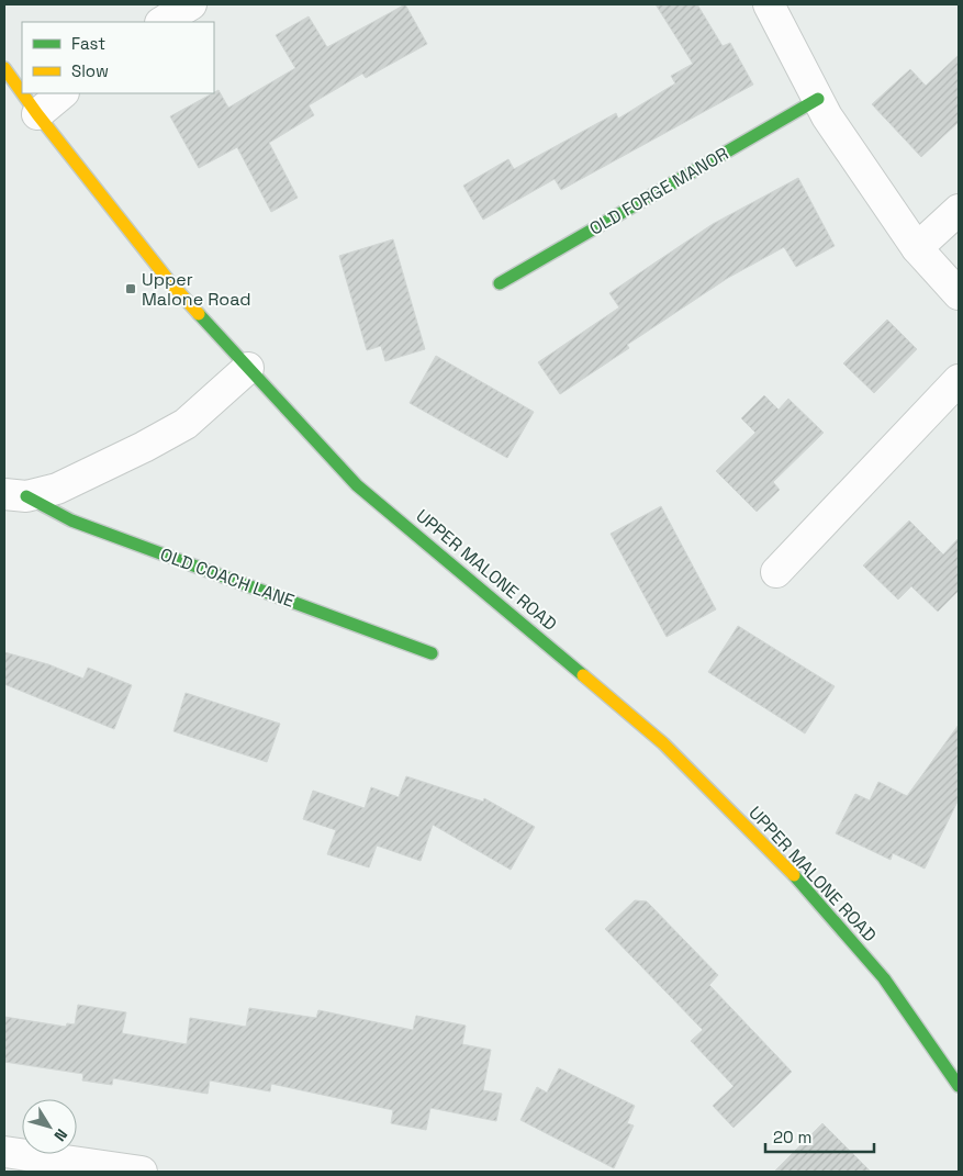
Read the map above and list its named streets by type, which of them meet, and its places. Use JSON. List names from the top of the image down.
{
  "streets": {
    "main road": ["OLD FORGE MANOR", "UPPER MALONE ROAD", "OLD COACH LANE"]
  },
  "crossings": [
    ["UPPER MALONE ROAD", "OLD COACH LANE"]
  ],
  "places": {
    "transit": ["Upper Malone Road"]
  },
  "legend": ["Fast", "Slow"],
  "scale_bar": "20 m",
  "north": "bottom right"
}
